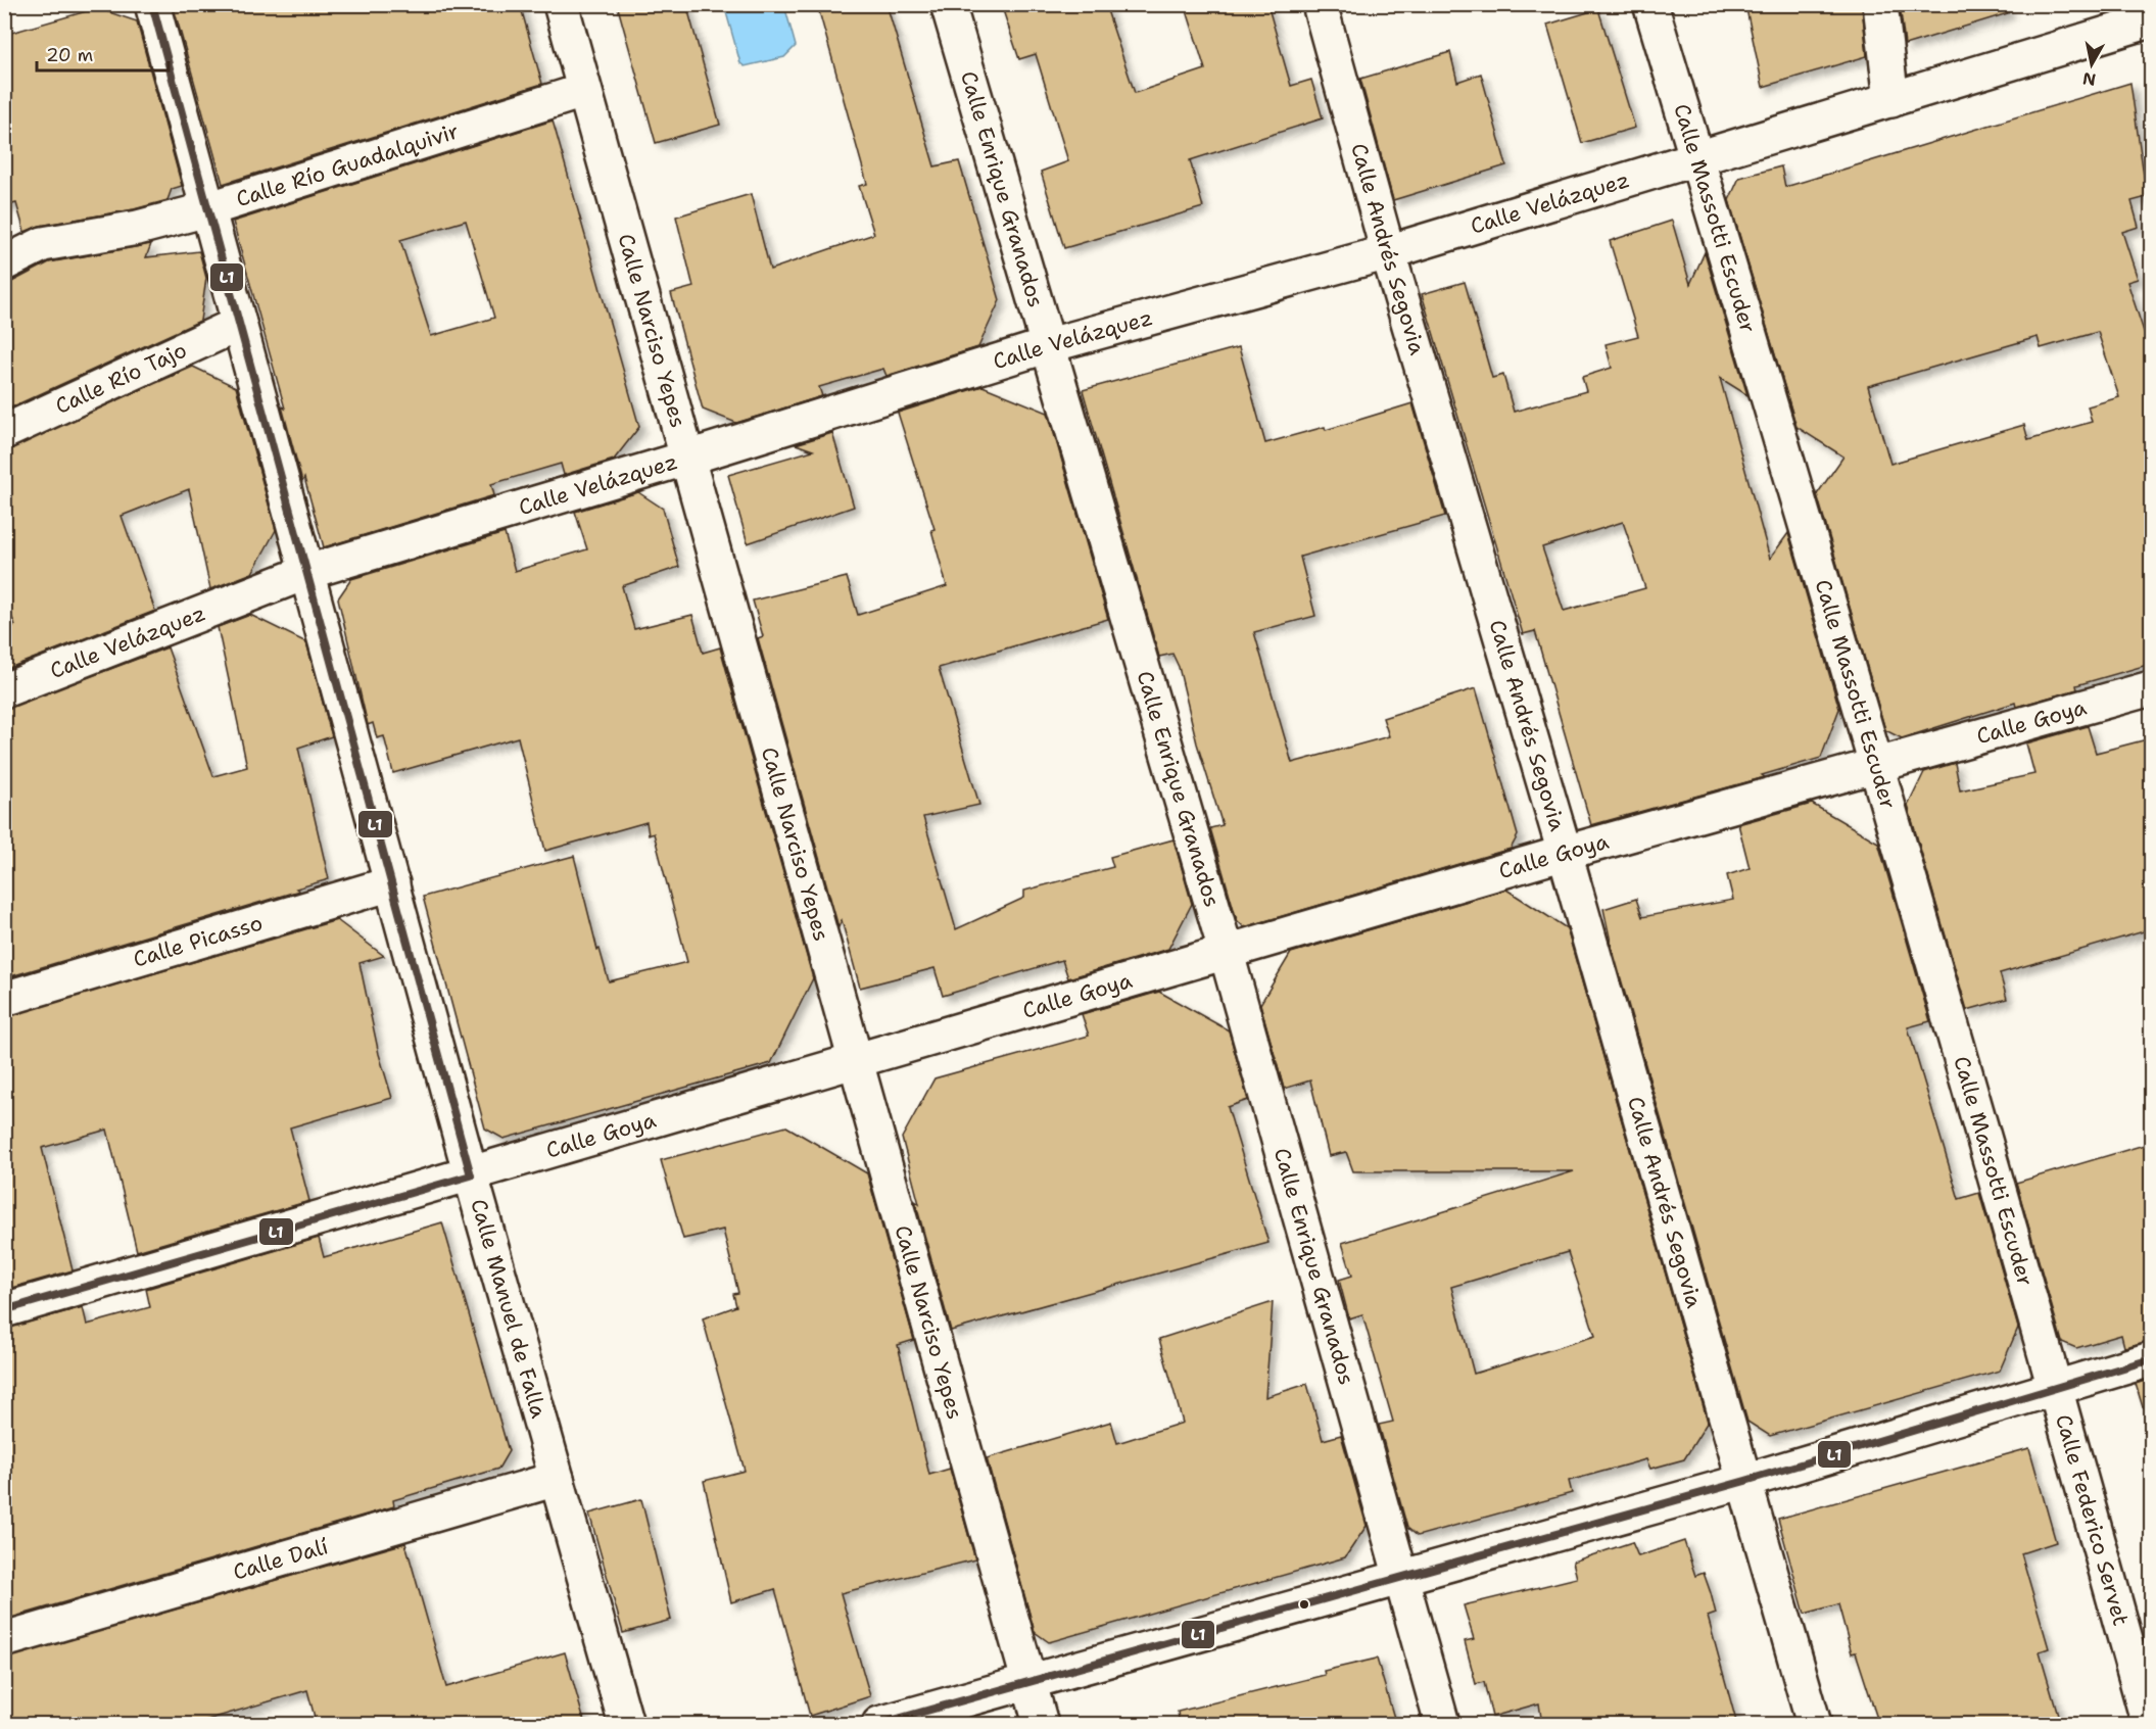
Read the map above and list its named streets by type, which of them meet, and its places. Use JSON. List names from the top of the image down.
{
  "streets": {
    "street": [
      "Calle Río Guadalquivir",
      "Calle Enrique Granados",
      "Calle Velázquez",
      "Calle Massotti Escuder",
      "Calle Andrés Segovia",
      "Calle Narciso Yepes",
      "Calle Río Tajo",
      "Calle Goya",
      "Calle Picasso",
      "Calle Manuel de Falla",
      "Calle Federico Servet",
      "Calle Dalí"
    ]
  },
  "crossings": [
    ["Calle Río Guadalquivir", "Calle Narciso Yepes"],
    ["Calle Río Guadalquivir", "Calle Manuel de Falla"],
    ["Calle Enrique Granados", "Calle Velázquez"],
    ["Calle Enrique Granados", "Calle Goya"],
    ["Calle Velázquez", "Calle Massotti Escuder"],
    ["Calle Velázquez", "Calle Andrés Segovia"],
    ["Calle Velázquez", "Calle Narciso Yepes"],
    ["Calle Velázquez", "Calle Manuel de Falla"],
    ["Calle Massotti Escuder", "Calle Goya"],
    ["Calle Massotti Escuder", "Calle Federico Servet"],
    ["Calle Andrés Segovia", "Calle Goya"],
    ["Calle Narciso Yepes", "Calle Goya"],
    ["Calle Río Tajo", "Calle Manuel de Falla"],
    ["Calle Goya", "Calle Manuel de Falla"],
    ["Calle Picasso", "Calle Manuel de Falla"],
    ["Calle Manuel de Falla", "Calle Dalí"]
  ],
  "lines": ["transit line L1"],
  "scale_bar": "20 m",
  "north": "bottom"
}
